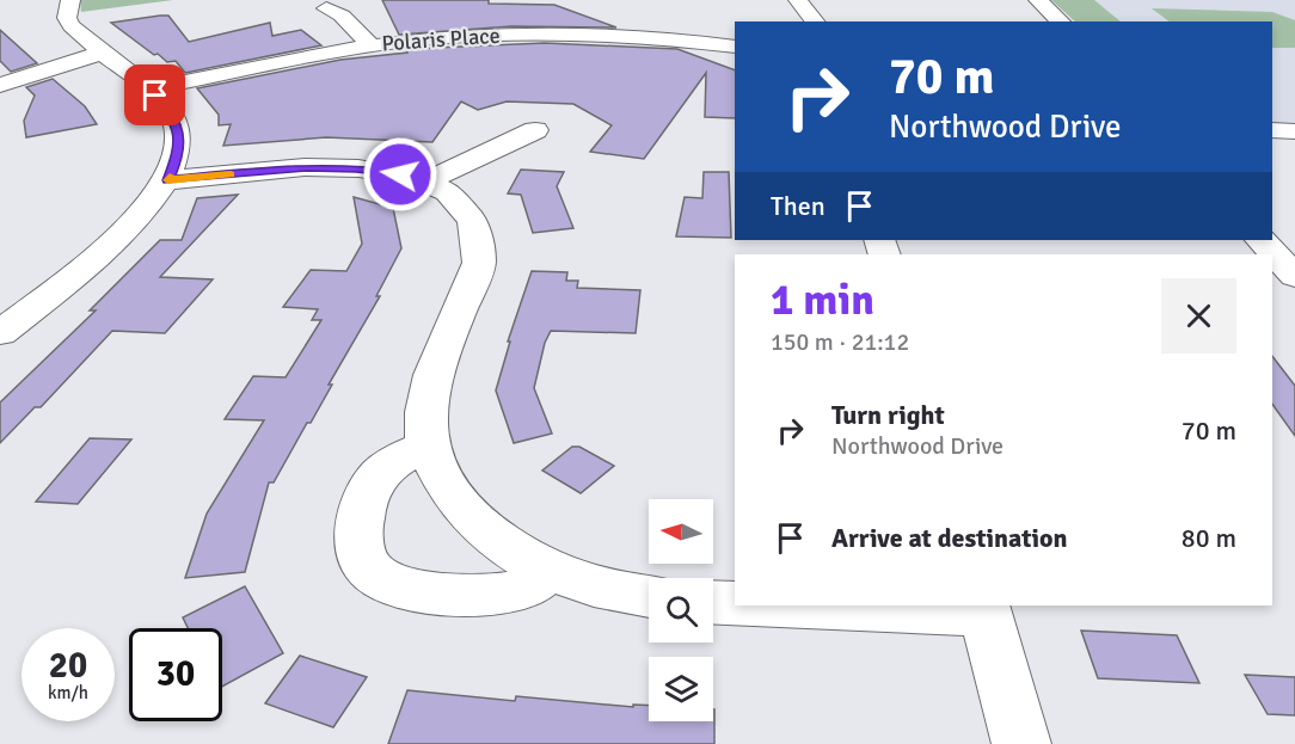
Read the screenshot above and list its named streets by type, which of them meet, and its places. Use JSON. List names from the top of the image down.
{
  "streets": {
    "street": ["Polaris Place"]
  },
  "north": "left",
  "page": {
    "turn": ["70 m", "Northwood Drive"],
    "then": "Then",
    "heading": ["1 min", "150 m · 21:12"],
    "list": [
      {
        "name": "Turn right",
        "note": "Northwood Drive",
        "value": "70 m"
      },
      {
        "name": "Arrive at destination",
        "value": "80 m"
      }
    ],
    "speed": "20 km/h",
    "limit": "30"
  }
}
